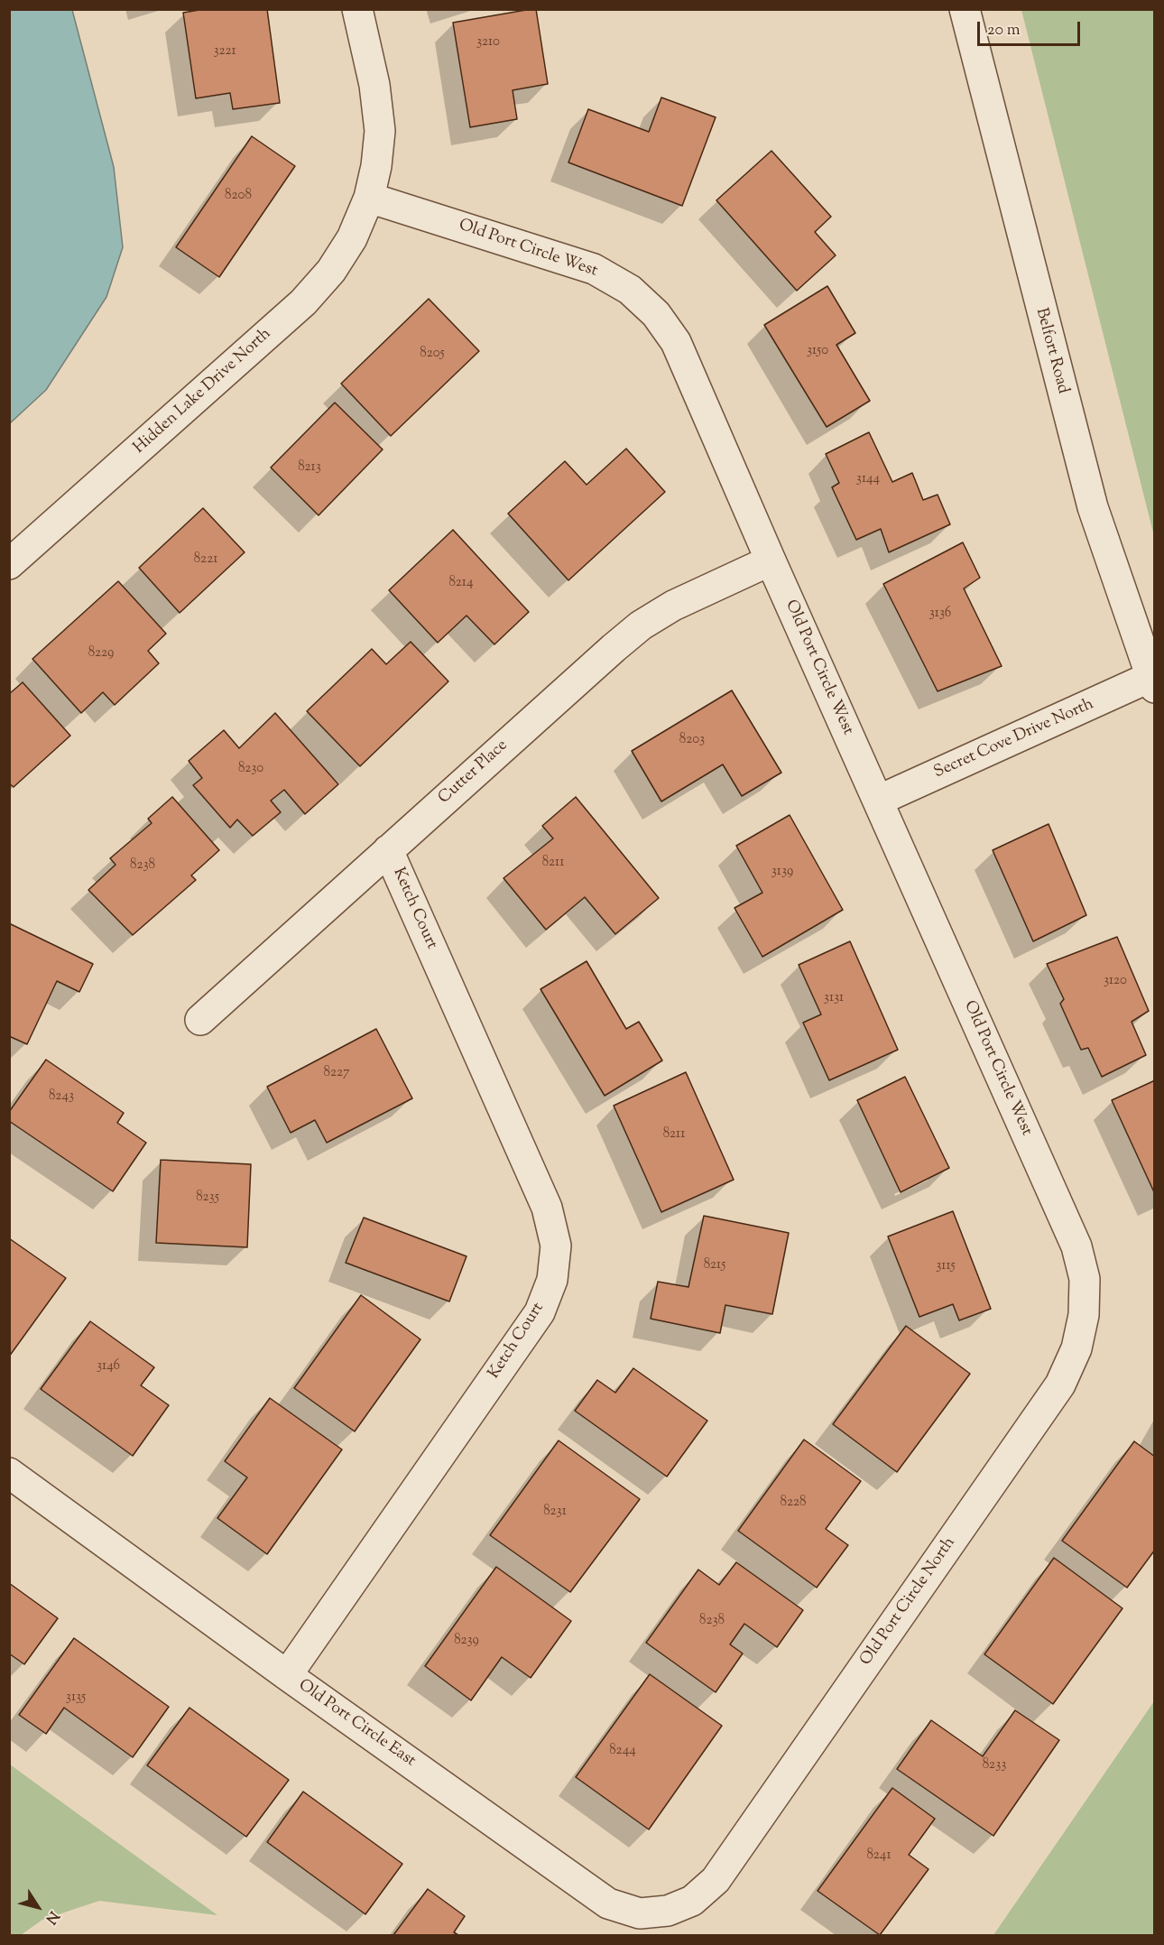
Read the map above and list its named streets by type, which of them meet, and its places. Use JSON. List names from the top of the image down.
{
  "streets": {
    "street": [
      "Old Port Circle West",
      "Belfort Road",
      "Hidden Lake Drive North",
      "Secret Cove Drive North",
      "Cutter Place",
      "Ketch Court",
      "Old Port Circle North",
      "Old Port Circle East"
    ]
  },
  "crossings": [
    ["Old Port Circle West", "Hidden Lake Drive North"],
    ["Old Port Circle West", "Secret Cove Drive North"],
    ["Old Port Circle West", "Cutter Place"],
    ["Old Port Circle West", "Old Port Circle North"],
    ["Belfort Road", "Secret Cove Drive North"],
    ["Cutter Place", "Ketch Court"],
    ["Ketch Court", "Old Port Circle East"],
    ["Old Port Circle North", "Old Port Circle East"]
  ],
  "house_numbers": [
    "3210",
    "3221",
    "8208",
    "3150",
    "8205",
    "8213",
    "3144",
    "8221",
    "8214",
    "3136",
    "8229",
    "8203",
    "8230",
    "8211",
    "8238",
    "3139",
    "3120",
    "3131",
    "8227",
    "8243",
    "8211",
    "8235",
    "8215",
    "3115",
    "3146",
    "8228",
    "8231",
    "8238",
    "8239",
    "3135",
    "8244",
    "8233",
    "8241"
  ],
  "scale_bar": "20 m",
  "north": "bottom right"
}
